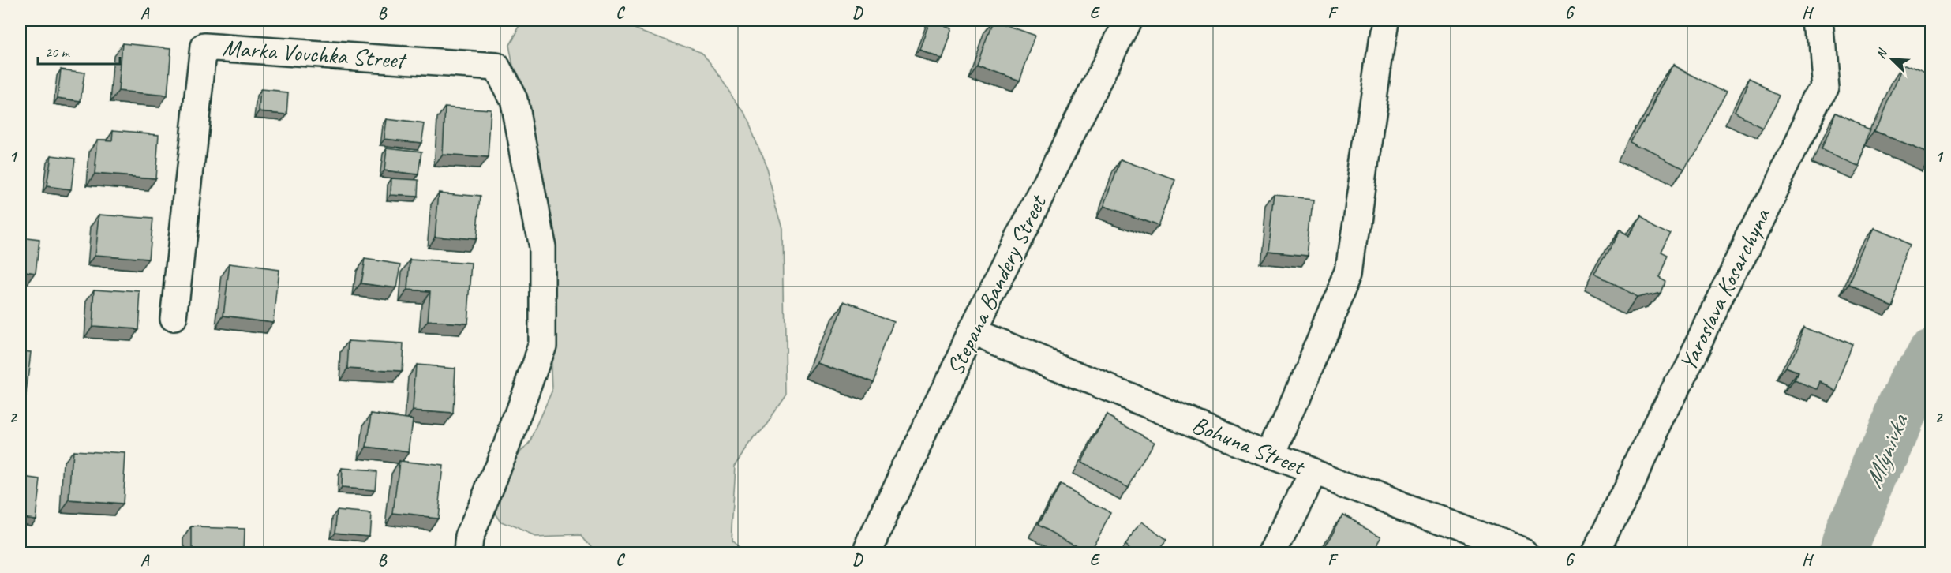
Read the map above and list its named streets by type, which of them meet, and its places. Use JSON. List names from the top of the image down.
{
  "streets": {
    "street": [
      "Marka Vovchka Street",
      "Stepana Bandery Street",
      "Yaroslava Kosarchyna",
      "Bohuna Street"
    ]
  },
  "crossings": [
    ["Stepana Bandery Street", "Bohuna Street"]
  ],
  "water": ["Mlynivka"],
  "scale_bar": "20 m",
  "north": "top left",
  "grid": {
    "columns": [
      "A",
      "B",
      "C",
      "D",
      "E",
      "F",
      "G",
      "H"
    ],
    "rows": ["1", "2"]
  }
}
